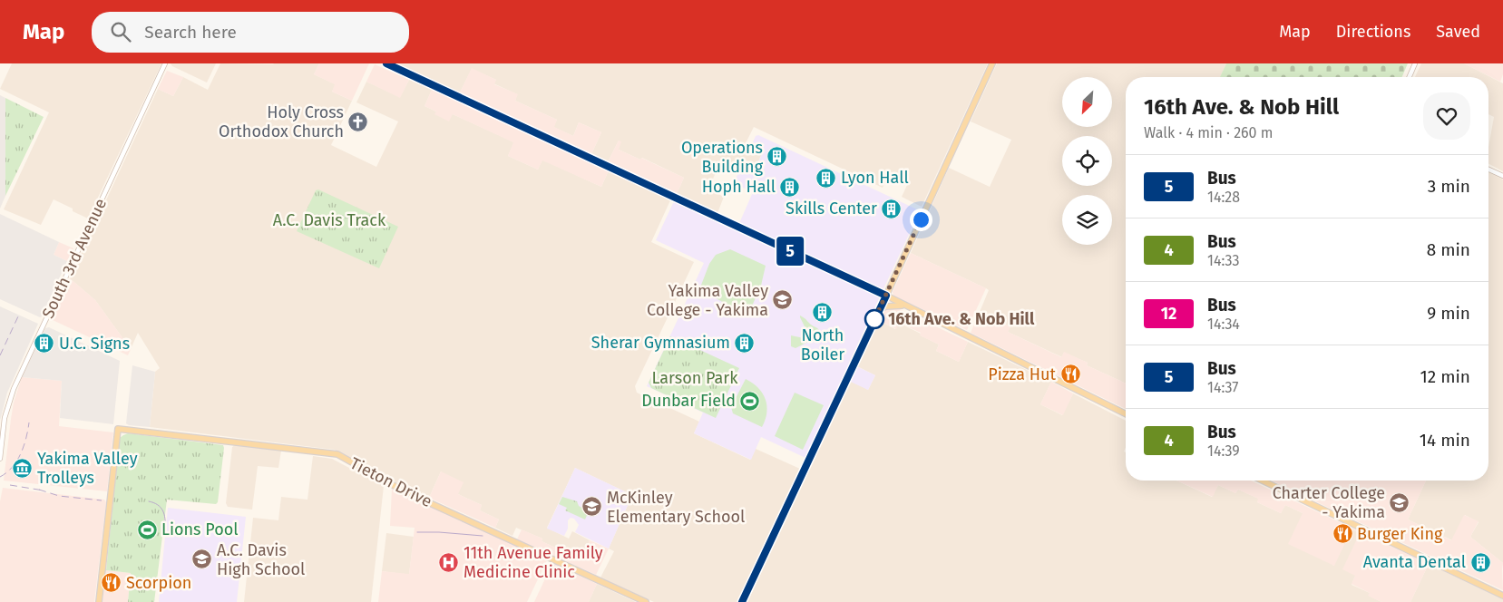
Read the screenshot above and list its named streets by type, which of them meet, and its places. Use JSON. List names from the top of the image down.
{
  "streets": {
    "main road": ["Tieton Drive"],
    "street": ["South 3rd Avenue"]
  },
  "parks": ["A.C. Davis Track", "Larson Park"],
  "places": {
    "church": ["Holy Cross Orthodox Church"],
    "building": [
      "Operations Building",
      "Lyon Hall",
      "Hoph Hall",
      "Skills Center",
      "North Boiler",
      "Sherar Gymnasium",
      "U.C. Signs",
      "Avanta Dental"
    ],
    "school or university": [
      "Yakima Valley College - Yakima",
      "Charter College - Yakima",
      "McKinley Elementary School",
      "A.C. Davis High School"
    ],
    "other": ["16th Ave. & Nob Hill"],
    "restaurant": ["Pizza Hut", "Burger King", "Scorpion"],
    "sports": ["Dunbar Field", "Lions Pool"],
    "museum": ["Yakima Valley Trolleys"],
    "hospital": ["11th Avenue Family Medicine Clinic"]
  },
  "lines": ["bus line 5"],
  "north": "bottom left",
  "page": {
    "header": "Map",
    "search": "Search here",
    "nav": ["Map", "Directions", "Saved"],
    "on_map": "5",
    "heading": ["16th Ave. & Nob Hill", "Walk · 4 min · 260 m"],
    "list": [
      {
        "mark": "5",
        "name": "Bus",
        "note": "14:28",
        "value": "3 min"
      },
      {
        "mark": "4",
        "name": "Bus",
        "note": "14:33",
        "value": "8 min"
      },
      {
        "mark": "12",
        "name": "Bus",
        "note": "14:34",
        "value": "9 min"
      },
      {
        "mark": "5",
        "name": "Bus",
        "note": "14:37",
        "value": "12 min"
      },
      {
        "mark": "4",
        "name": "Bus",
        "note": "14:39",
        "value": "14 min"
      }
    ]
  }
}
